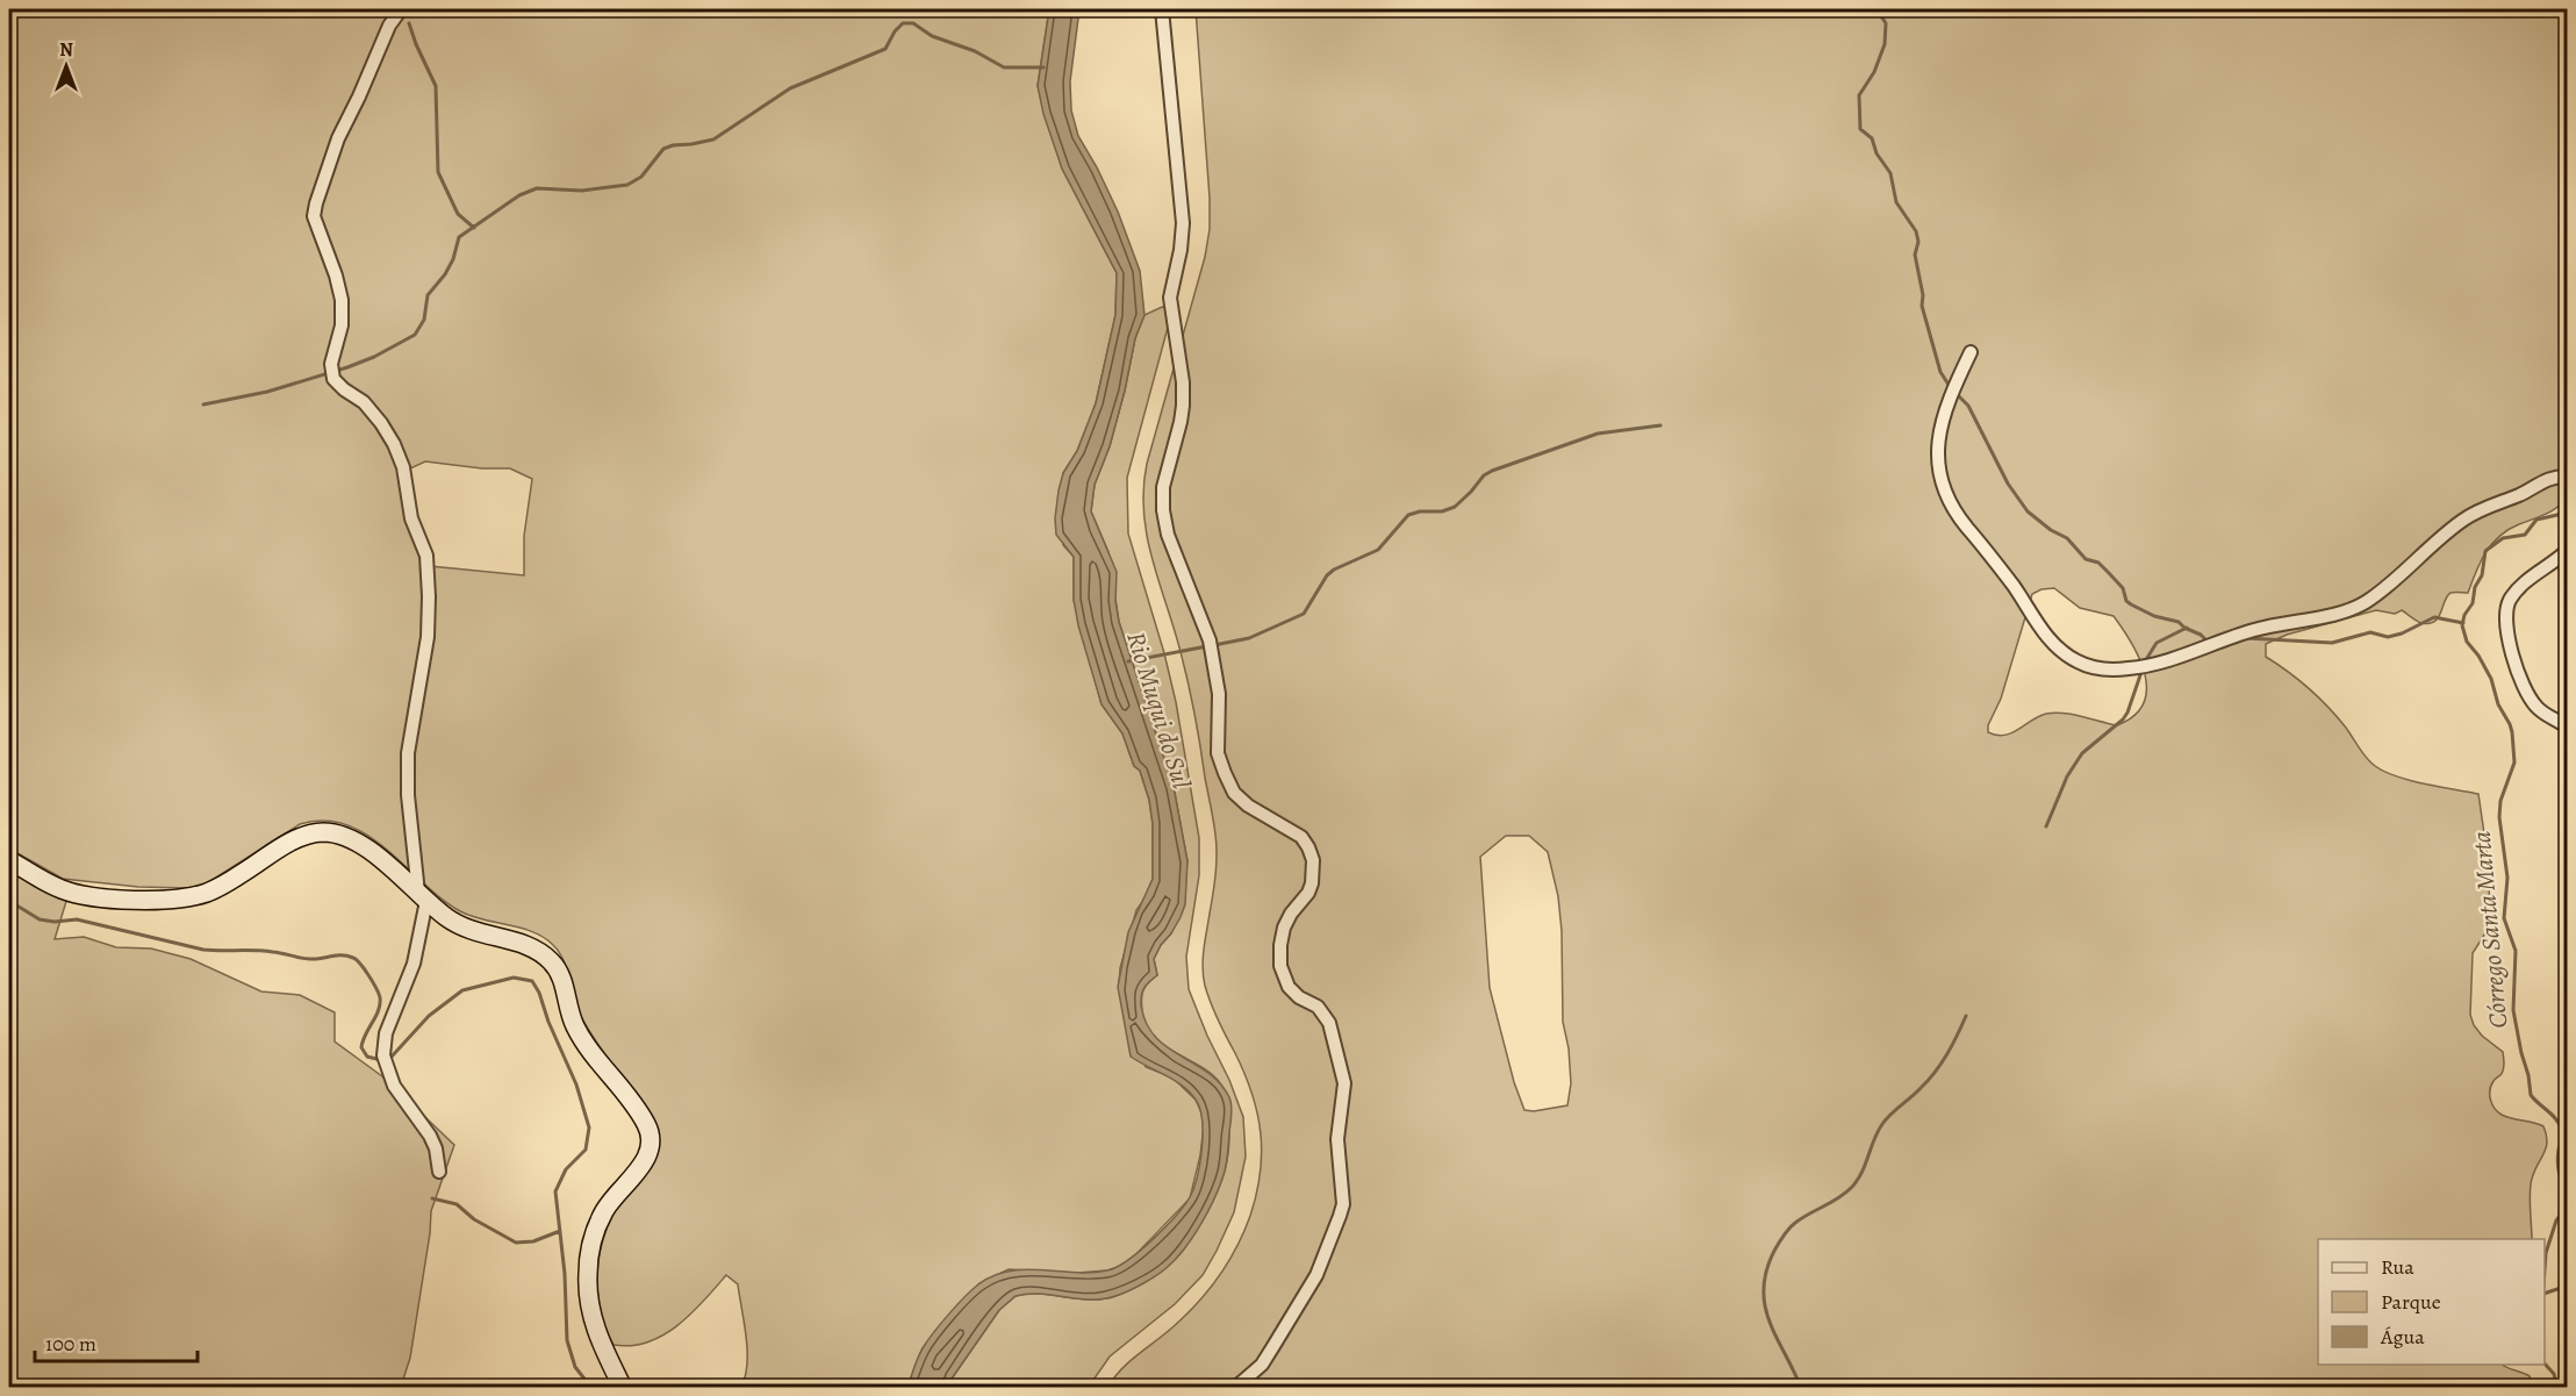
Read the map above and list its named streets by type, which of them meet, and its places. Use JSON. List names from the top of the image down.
{
  "water": ["Rio Muqui do Sul", "Córrego Santa Marta"],
  "legend": ["Rua", "Parque", "Água"],
  "scale_bar": "100 m",
  "north": "top"
}
